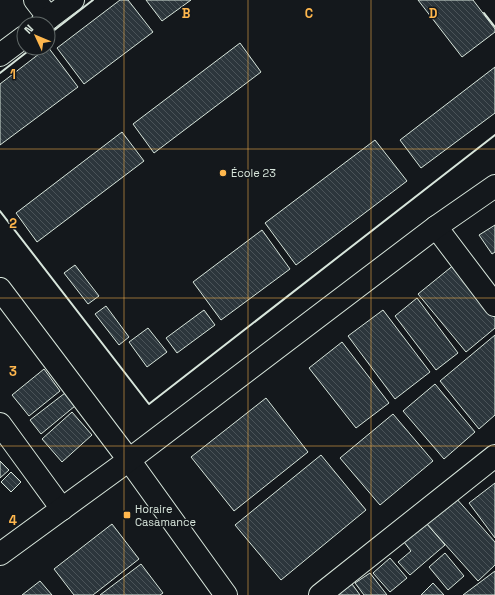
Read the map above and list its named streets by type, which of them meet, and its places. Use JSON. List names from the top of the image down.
{
  "places": {
    "other": ["École 23"],
    "transit": ["Horaire Casamance"]
  },
  "north": "top left",
  "grid": {
    "columns": ["B", "C", "D"],
    "rows": [
      "1",
      "2",
      "3",
      "4"
    ]
  }
}
